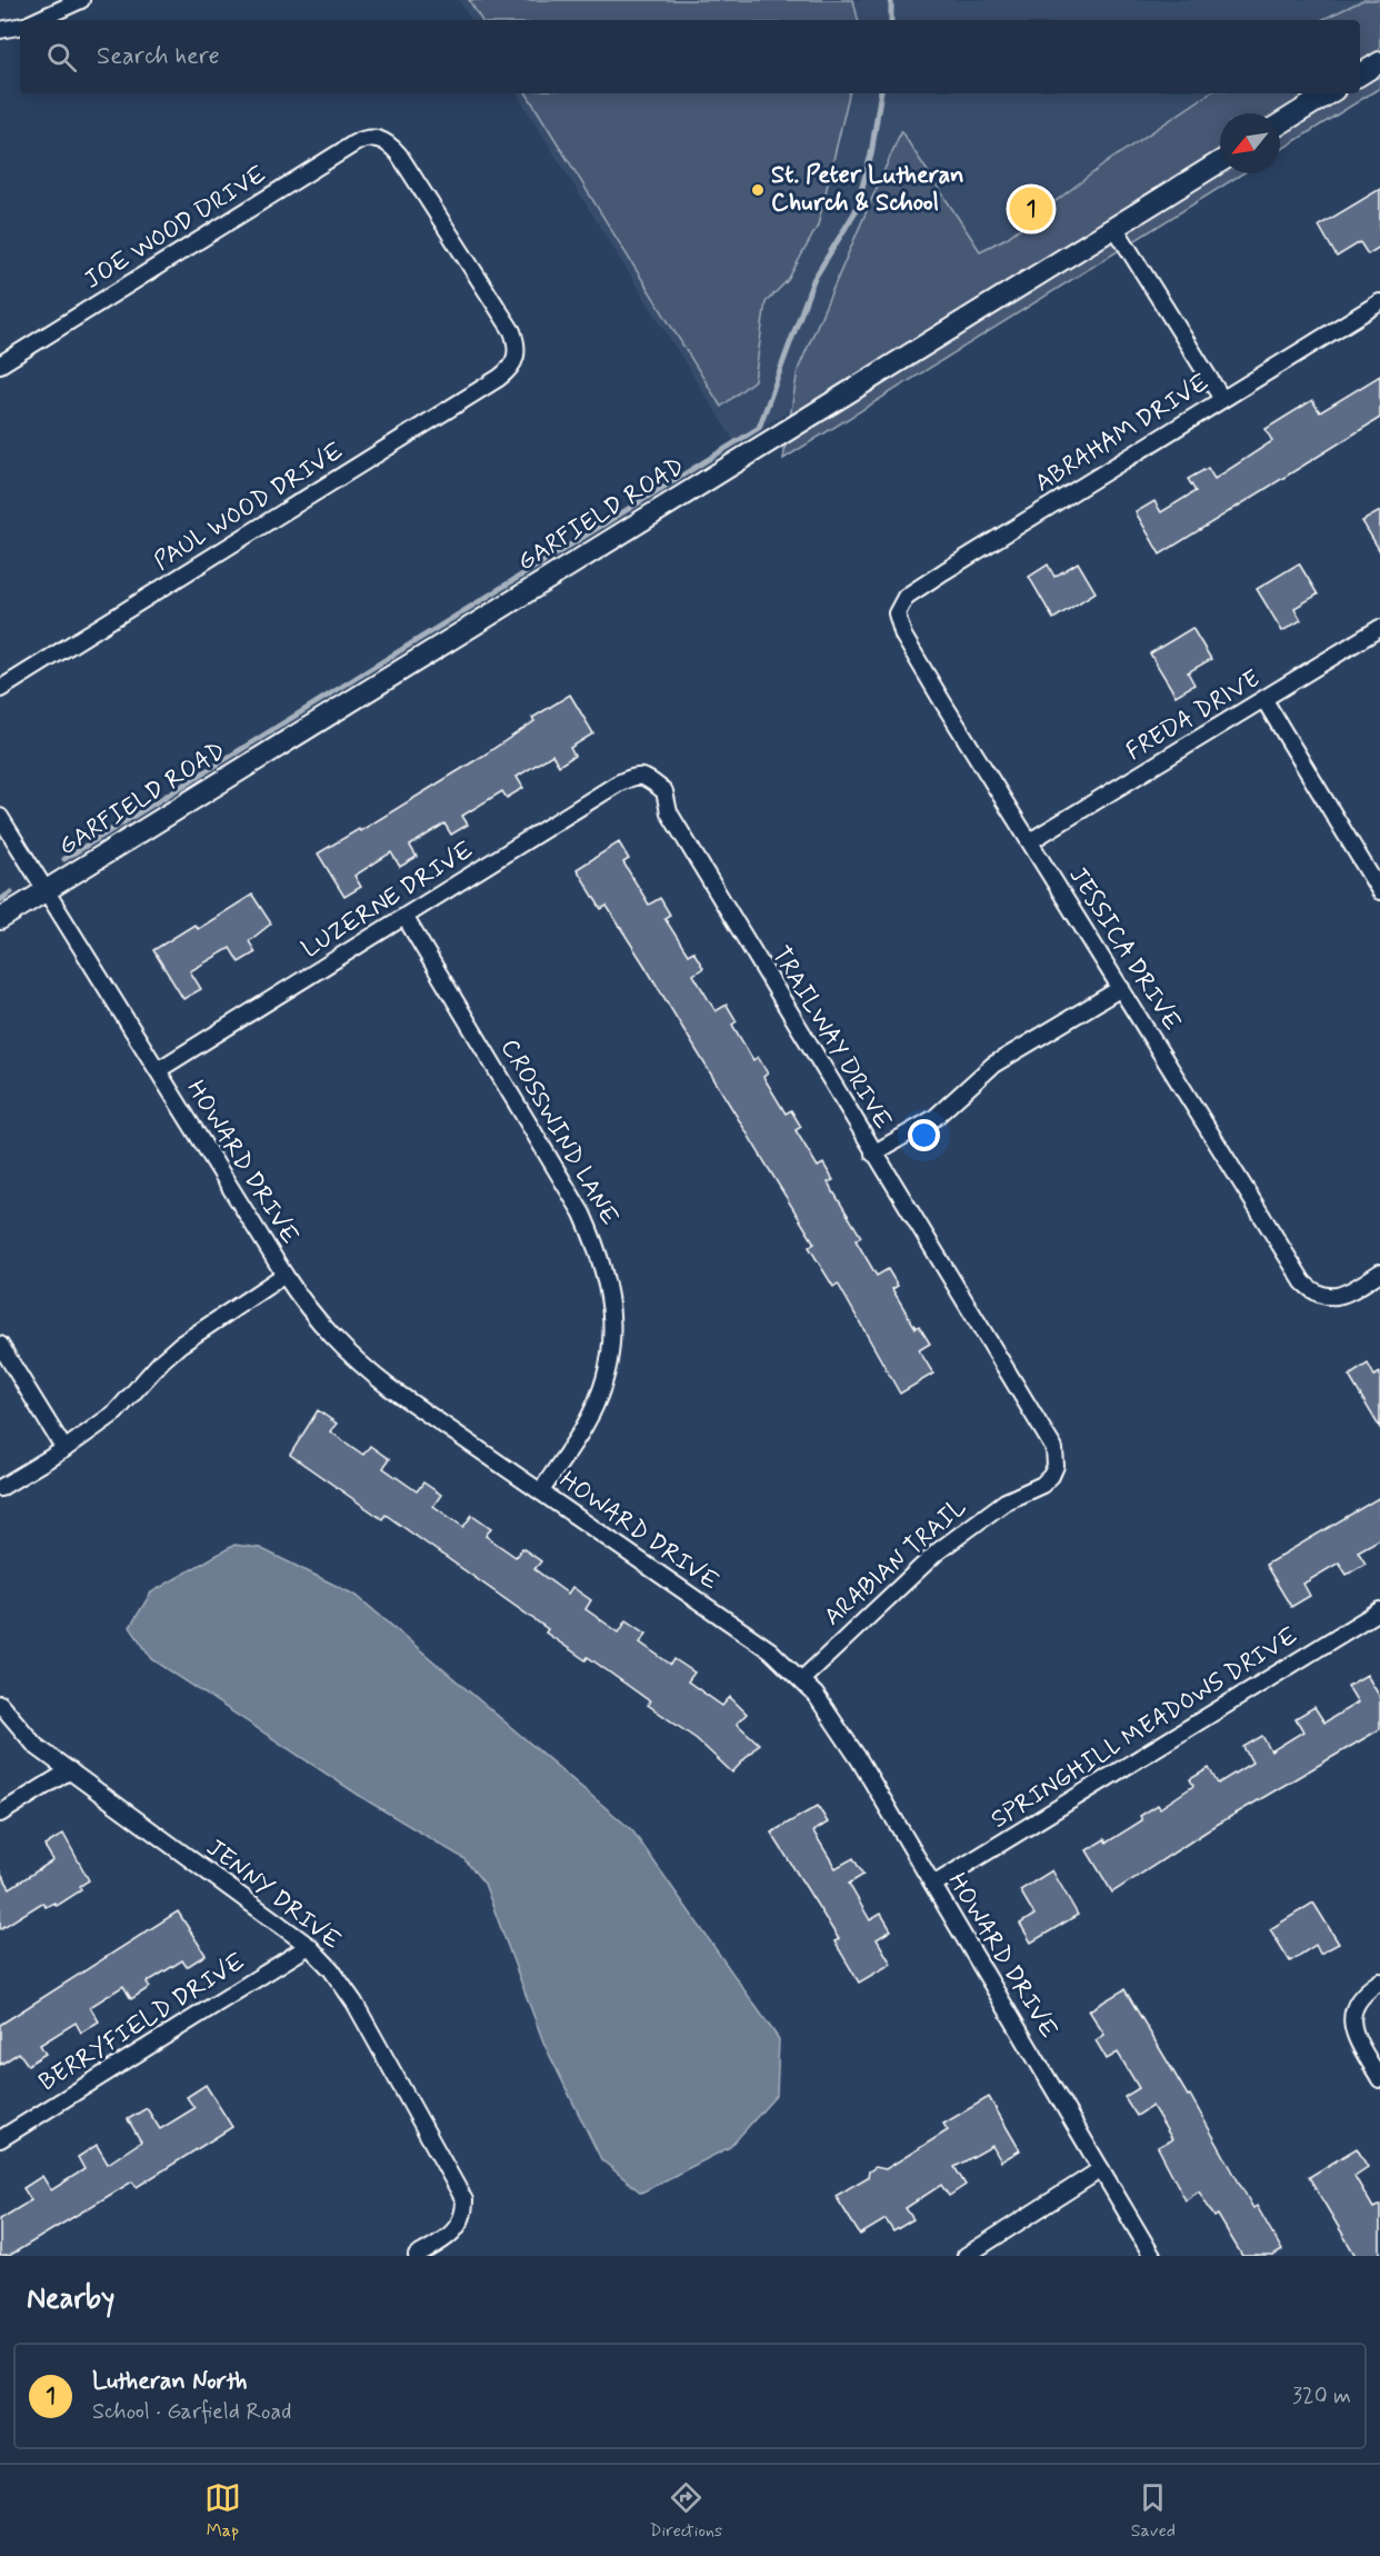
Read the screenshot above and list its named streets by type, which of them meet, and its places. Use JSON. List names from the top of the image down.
{
  "streets": {
    "street": [
      "JOE WOOD DRIVE",
      "ABRAHAM DRIVE",
      "PAUL WOOD DRIVE",
      "GARFIELD ROAD",
      "FREDA DRIVE",
      "LUZERNE DRIVE",
      "JESSICA DRIVE",
      "TRAILWAY DRIVE",
      "CROSSWIND LANE",
      "HOWARD DRIVE",
      "ARABIAN TRAIL",
      "SPRINGHILL MEADOWS DRIVE",
      "JENNY DRIVE",
      "BERRYFIELD DRIVE"
    ]
  },
  "crossings": [
    ["JOE WOOD DRIVE", "PAUL WOOD DRIVE"],
    ["ABRAHAM DRIVE", "JESSICA DRIVE"],
    ["GARFIELD ROAD", "HOWARD DRIVE"],
    ["FREDA DRIVE", "JESSICA DRIVE"],
    ["LUZERNE DRIVE", "TRAILWAY DRIVE"],
    ["LUZERNE DRIVE", "CROSSWIND LANE"],
    ["LUZERNE DRIVE", "HOWARD DRIVE"],
    ["TRAILWAY DRIVE", "ARABIAN TRAIL"],
    ["CROSSWIND LANE", "HOWARD DRIVE"],
    ["HOWARD DRIVE", "ARABIAN TRAIL"],
    ["HOWARD DRIVE", "SPRINGHILL MEADOWS DRIVE"],
    ["JENNY DRIVE", "BERRYFIELD DRIVE"]
  ],
  "places": ["St. Peter Lutheran Church & School"],
  "north": "bottom left",
  "page": {
    "search": "Search here",
    "pins": "1",
    "heading": "Nearby",
    "list": [
      {
        "mark": "1",
        "name": "Lutheran North",
        "note": "School · Garfield Road",
        "value": "320 m"
      }
    ],
    "nav": ["Map", "Directions", "Saved"]
  }
}
